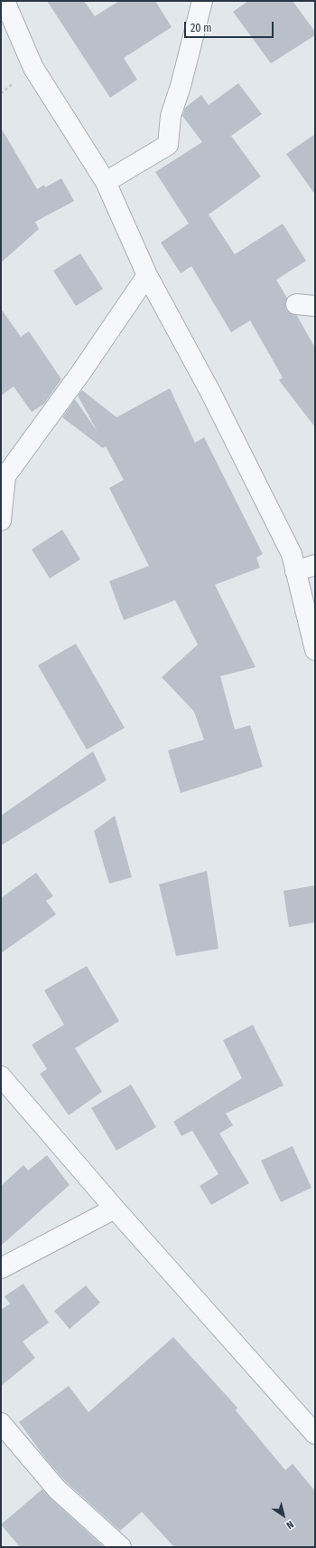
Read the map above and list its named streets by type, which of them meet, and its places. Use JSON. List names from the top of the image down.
{
  "scale_bar": "20 m",
  "north": "bottom right"
}
